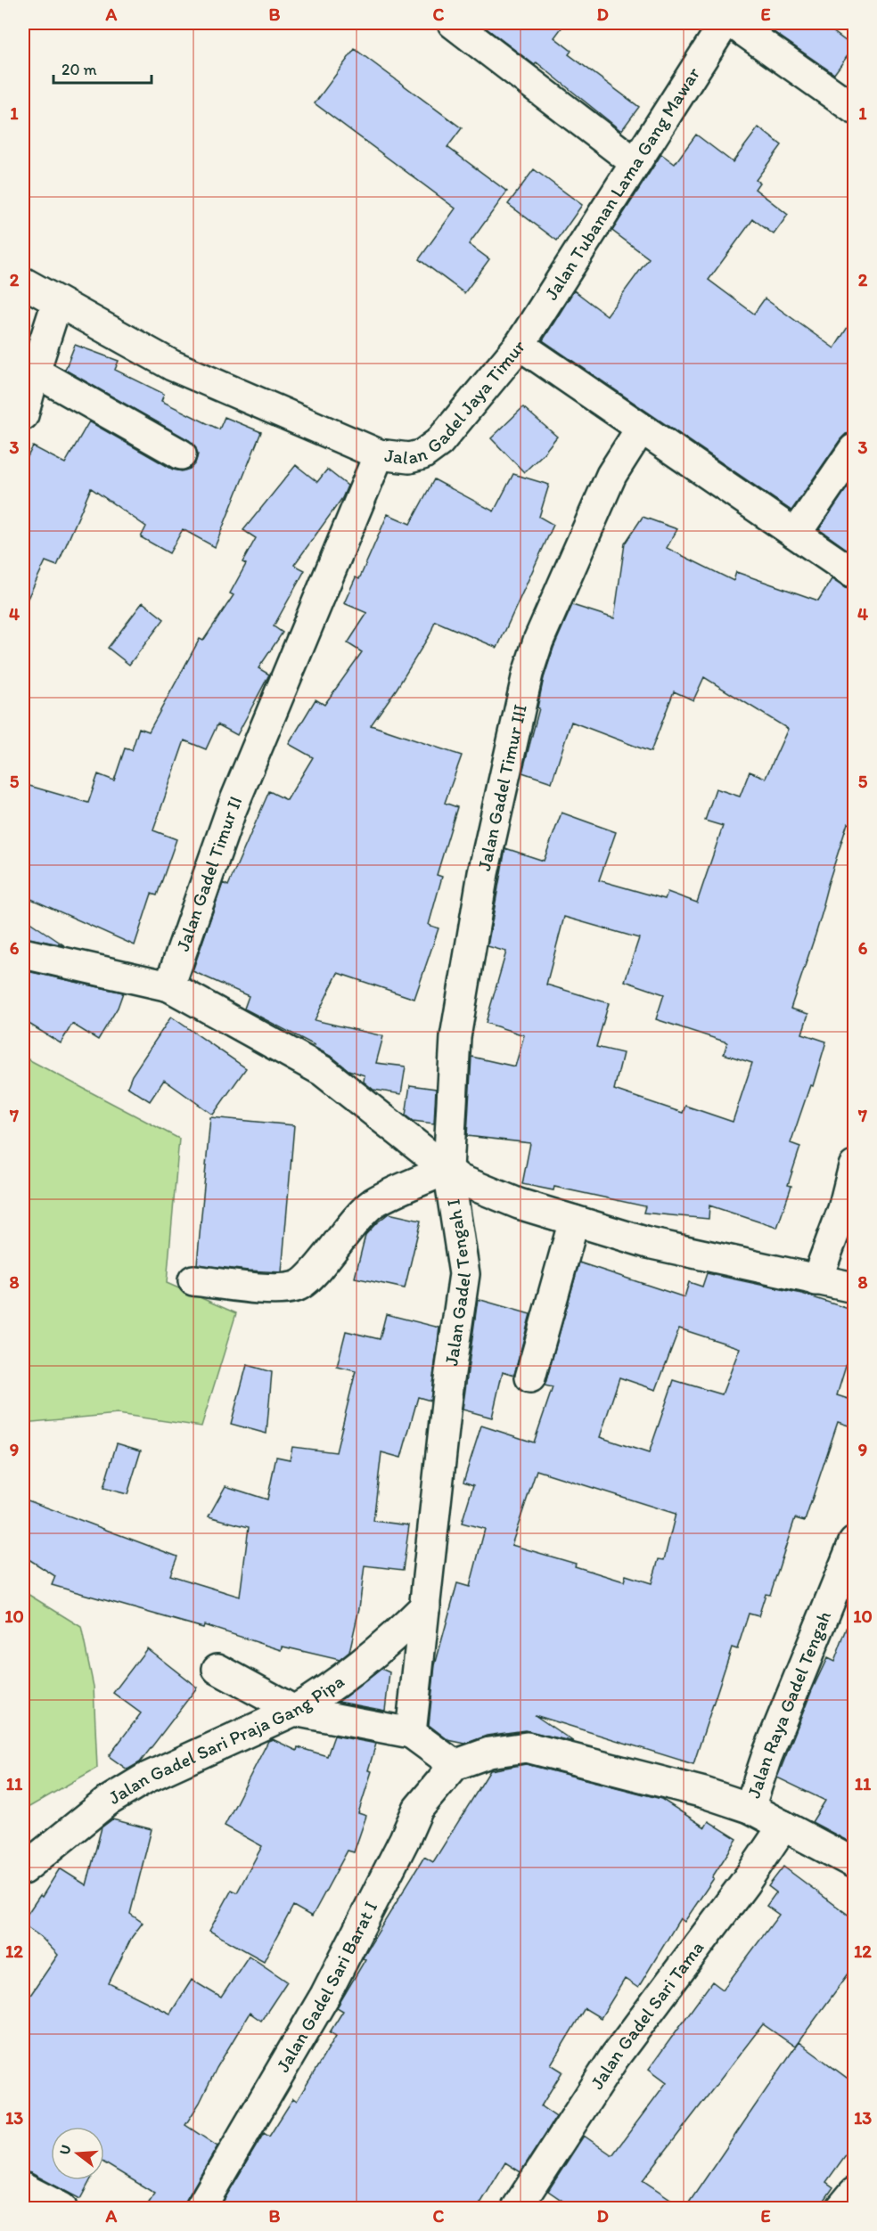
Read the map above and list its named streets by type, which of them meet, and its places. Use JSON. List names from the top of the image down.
{
  "streets": {
    "street": [
      "Jalan Tubanan Lama Gang Mawar",
      "Jalan Gadel Jaya Timur",
      "Jalan Gadel Timur III",
      "Jalan Gadel Timur II",
      "Jalan Gadel Tengah I",
      "Jalan Raya Gadel Tengah",
      "Jalan Gadel Sari Praja Gang Pipa",
      "Jalan Gadel Sari Barat I",
      "Jalan Gadel Sari Tama"
    ]
  },
  "crossings": [
    ["Jalan Tubanan Lama Gang Mawar", "Jalan Gadel Jaya Timur"],
    ["Jalan Gadel Jaya Timur", "Jalan Gadel Timur III"],
    ["Jalan Gadel Jaya Timur", "Jalan Gadel Timur II"],
    ["Jalan Gadel Timur III", "Jalan Gadel Tengah I"],
    ["Jalan Gadel Tengah I", "Jalan Gadel Sari Praja Gang Pipa"]
  ],
  "scale_bar": "20 m",
  "north": "left",
  "grid": {
    "columns": [
      "A",
      "B",
      "C",
      "D",
      "E"
    ],
    "rows": [
      "1",
      "2",
      "3",
      "4",
      "5",
      "6",
      "7",
      "8",
      "9",
      "10",
      "11",
      "12",
      "13"
    ]
  }
}
